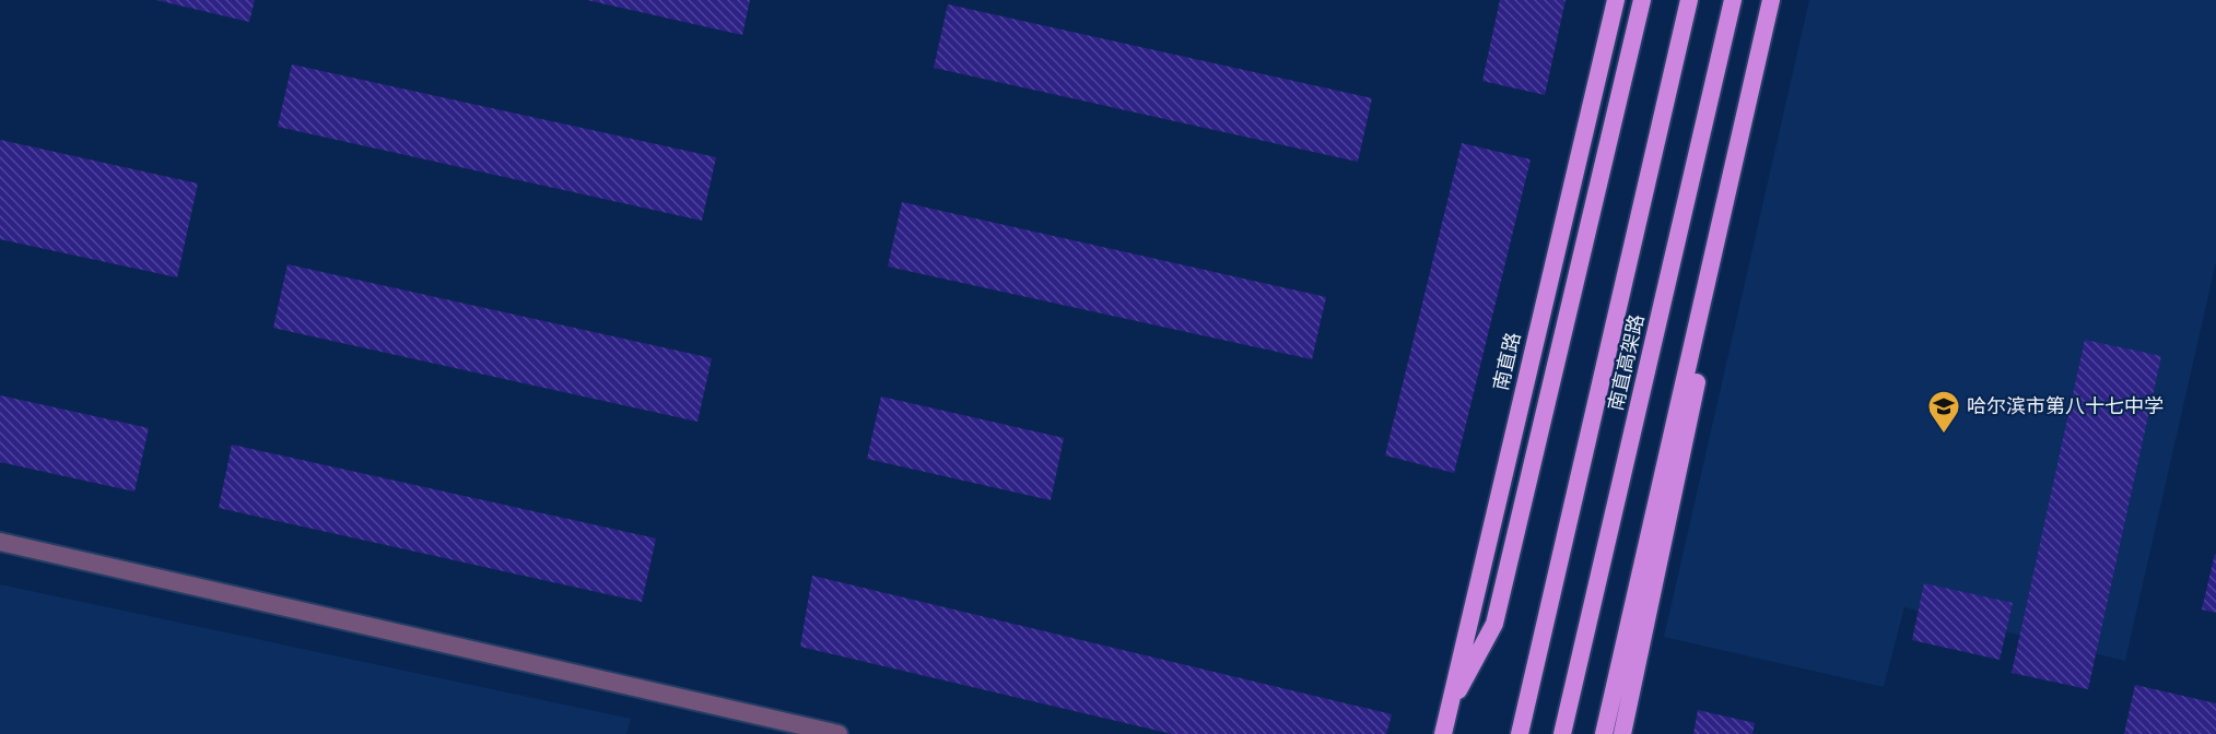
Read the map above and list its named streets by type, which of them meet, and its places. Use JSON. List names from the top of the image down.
{
  "streets": {
    "highway": ["南直路", "南直高架路"]
  },
  "places": {
    "school or university": ["哈尔滨市第八十七中学"]
  }
}
